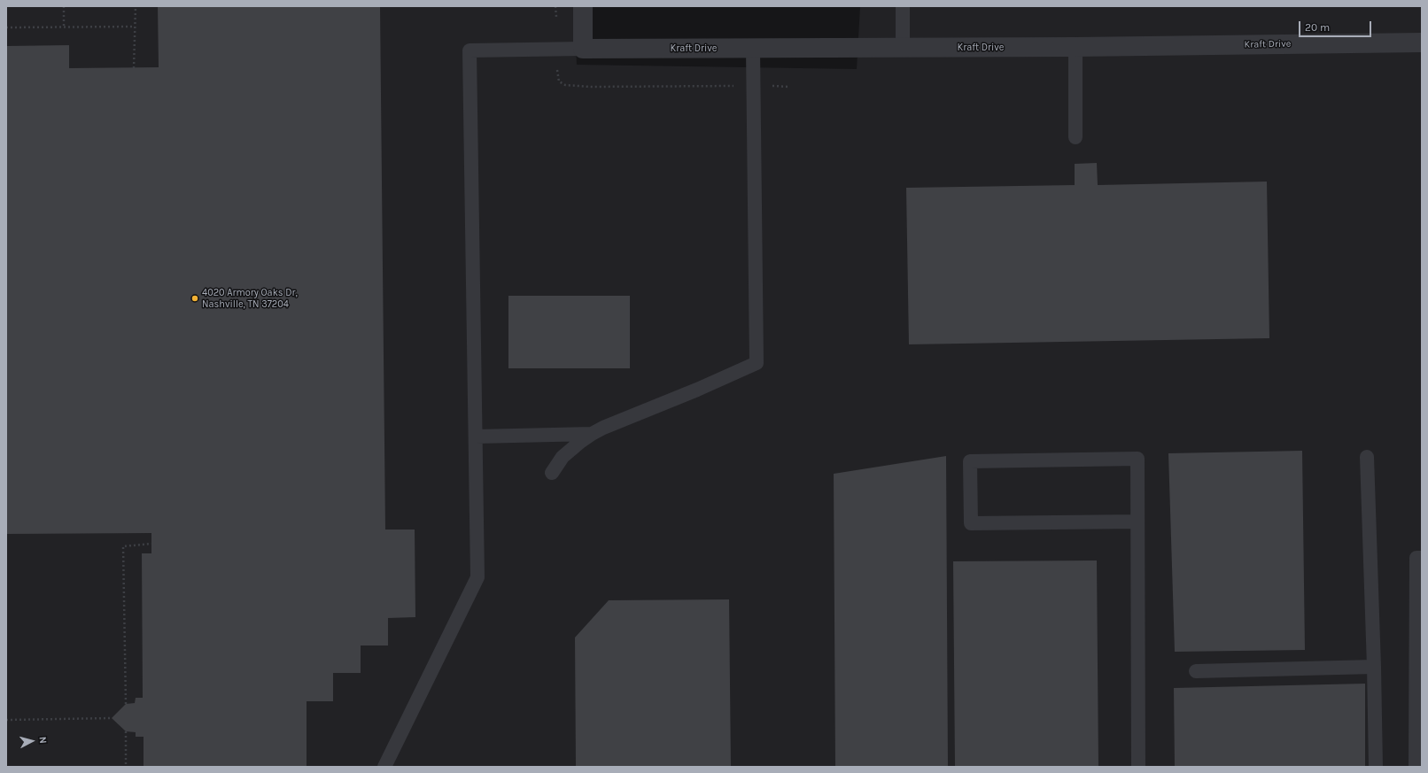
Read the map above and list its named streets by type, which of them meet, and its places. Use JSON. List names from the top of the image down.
{
  "streets": {
    "street": ["Kraft Drive"]
  },
  "places": ["4020 Armory Oaks Dr, Nashville, TN 37204"],
  "scale_bar": "20 m",
  "north": "right"
}
